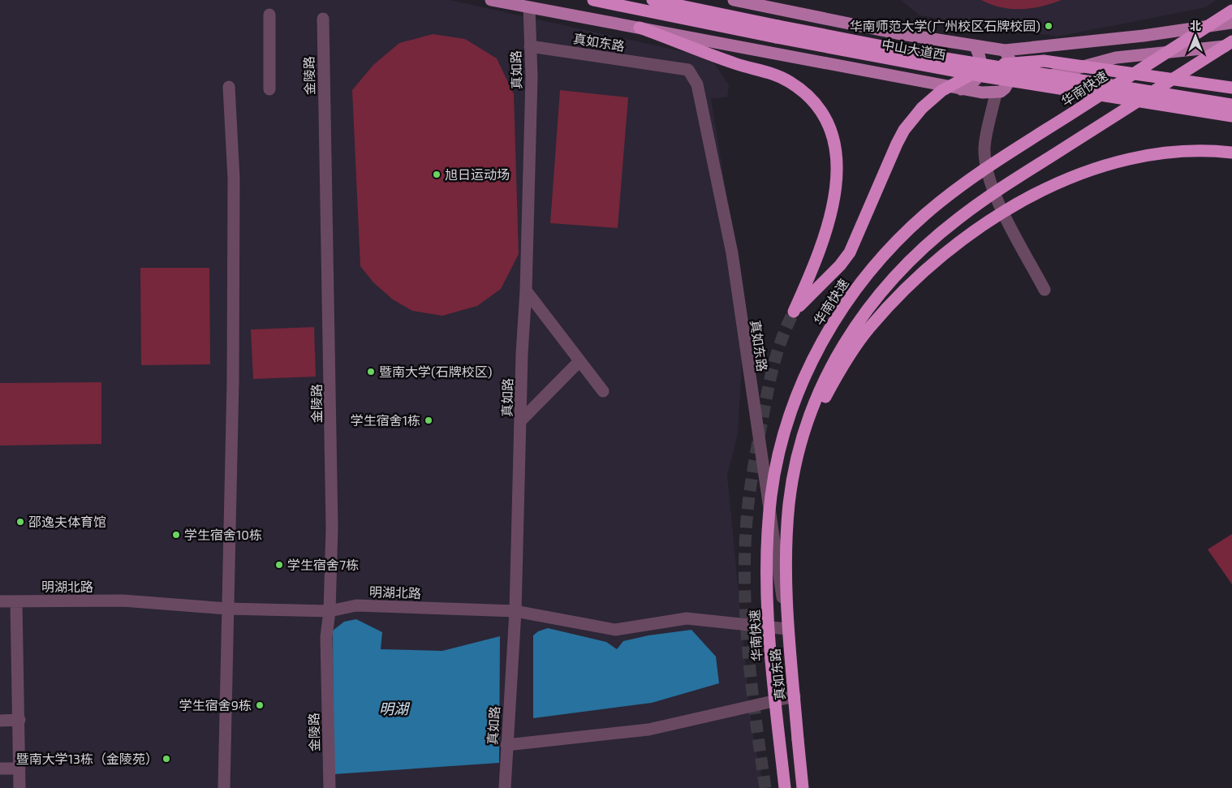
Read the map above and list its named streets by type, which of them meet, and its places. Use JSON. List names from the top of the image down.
{
  "streets": {
    "highway": ["中山大道西", "华南快速"],
    "street": [
      "真如东路",
      "真如路",
      "金陵路",
      "明湖北路"
    ]
  },
  "crossings": [
    ["真如东路", "真如路"],
    ["真如东路", "明湖北路"],
    ["真如路", "明湖北路"],
    ["金陵路", "明湖北路"]
  ],
  "water": ["明湖"],
  "places": [
    "华南师范大学(广州校区石牌校园)",
    "旭日运动场",
    "暨南大学(石牌校区)",
    "学生宿舍1栋",
    "邵逸夫体育馆",
    "学生宿舍10栋",
    "学生宿舍7栋",
    "学生宿舍9栋",
    "暨南大学13栋（金陵苑）"
  ],
  "north": "top"
}
